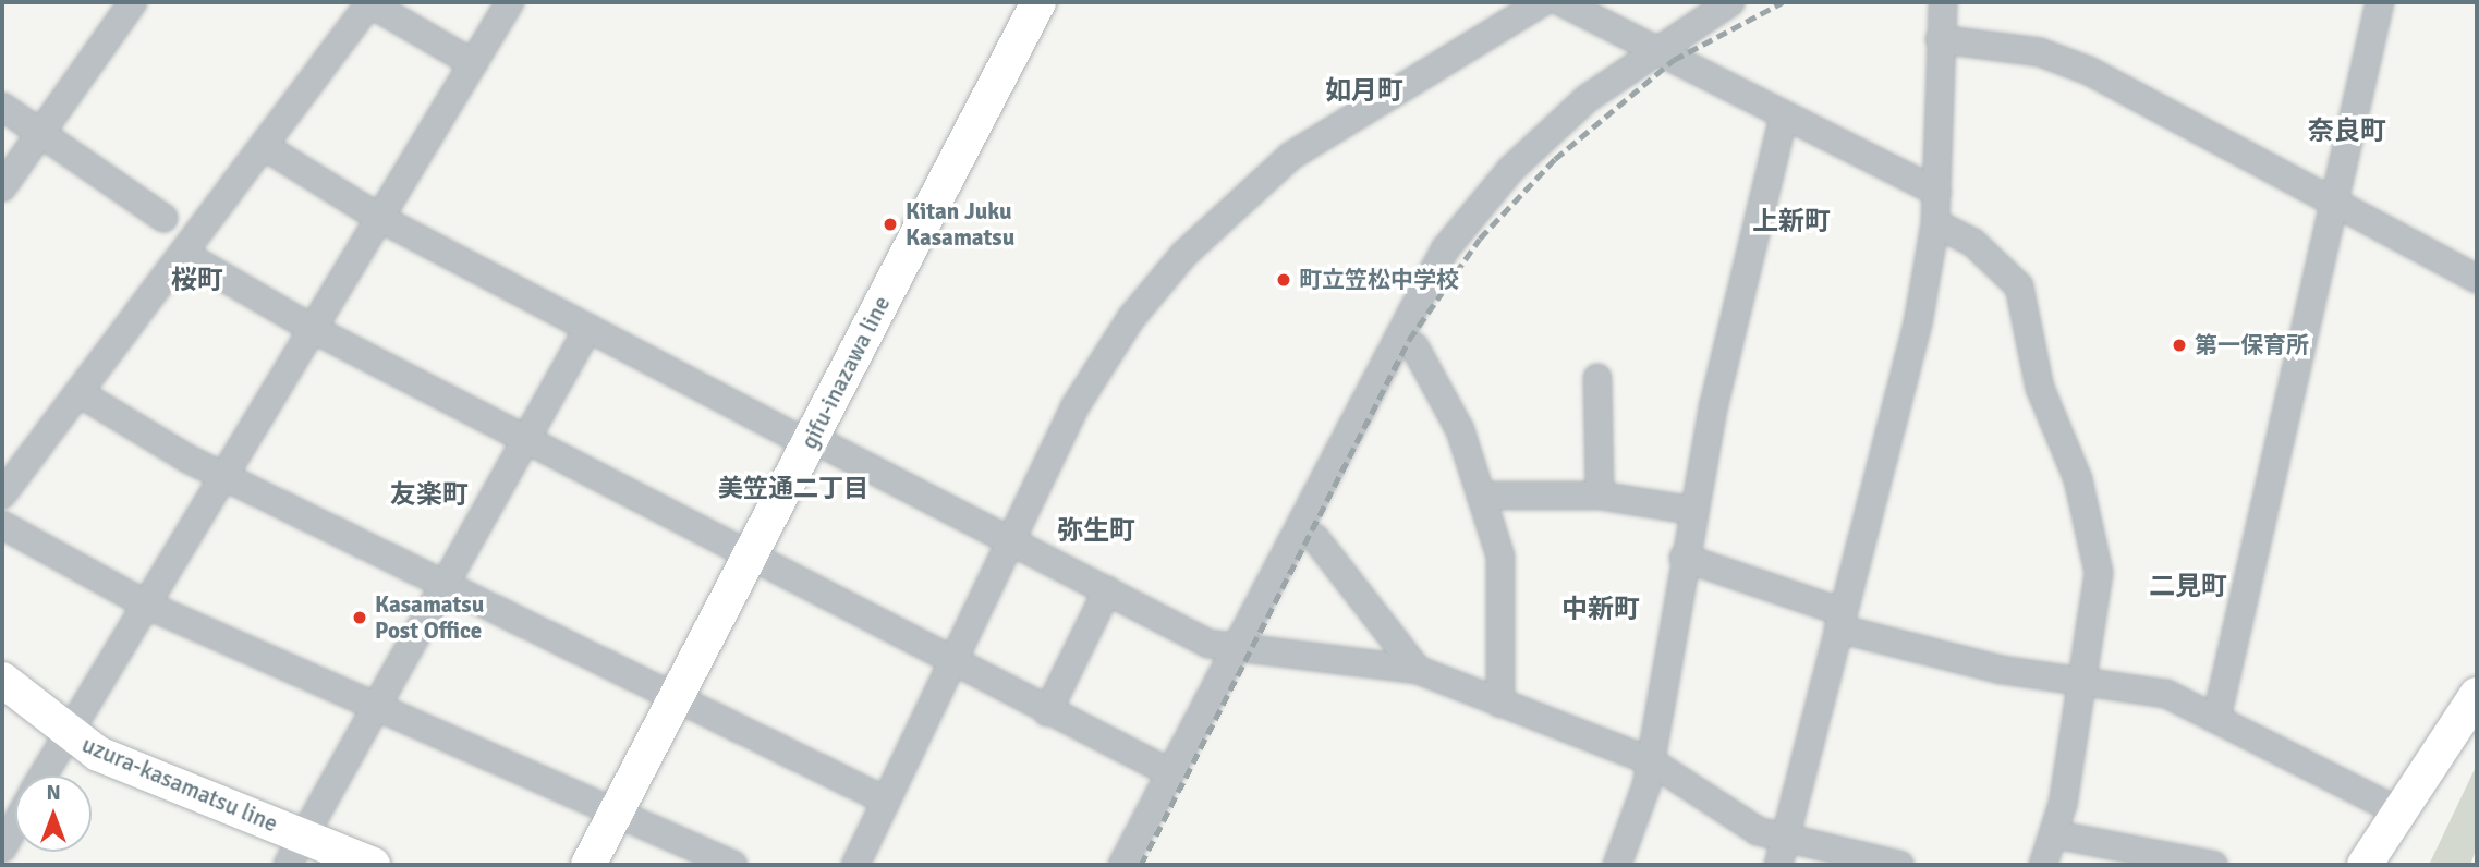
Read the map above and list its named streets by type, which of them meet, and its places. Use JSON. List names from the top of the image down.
{
  "streets": {
    "main road": ["gifu-inazawa line", "uzura-kasamatsu line"]
  },
  "districts": [
    "如月町",
    "奈良町",
    "上新町",
    "桜町",
    "美笠通二丁目",
    "友楽町",
    "弥生町",
    "二見町",
    "中新町"
  ],
  "places": [
    "Kitan Juku Kasamatsu",
    "町立笠松中学校",
    "第一保育所",
    "Kasamatsu Post Office"
  ],
  "north": "top"
}
